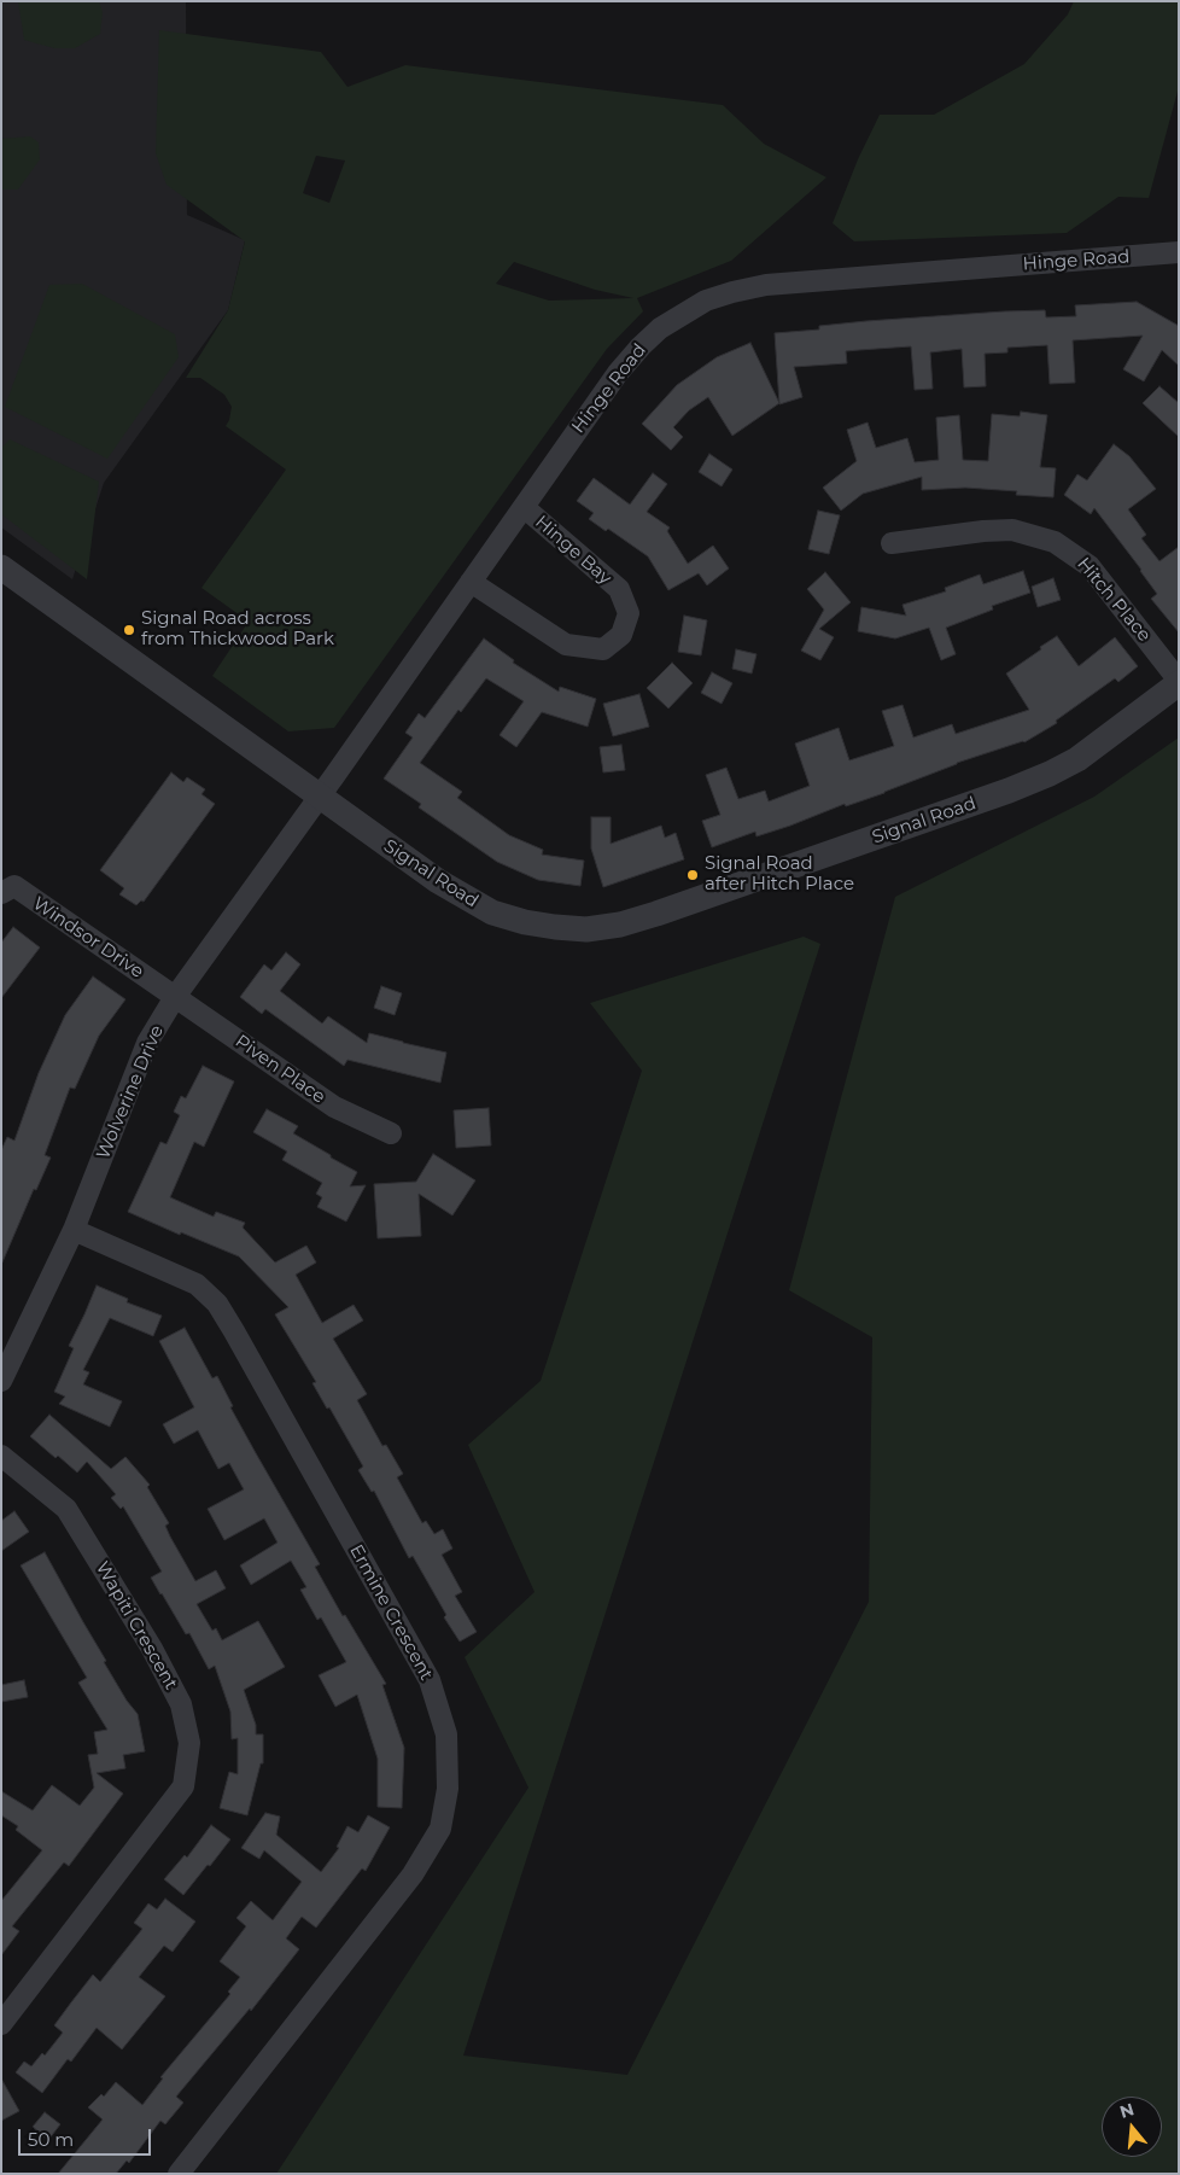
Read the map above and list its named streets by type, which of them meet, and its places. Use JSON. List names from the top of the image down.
{
  "streets": {
    "street": [
      "Hinge Road",
      "Hinge Bay",
      "Hitch Place",
      "Signal Road",
      "Windsor Drive",
      "Piven Place",
      "Wolverine Drive",
      "Ermine Crescent",
      "Wapiti Crescent"
    ]
  },
  "crossings": [
    ["Hinge Road", "Hinge Bay"],
    ["Hinge Road", "Signal Road"],
    ["Hinge Road", "Wolverine Drive"],
    ["Hitch Place", "Signal Road"],
    ["Signal Road", "Wolverine Drive"],
    ["Windsor Drive", "Piven Place"],
    ["Windsor Drive", "Wolverine Drive"],
    ["Piven Place", "Wolverine Drive"],
    ["Wolverine Drive", "Ermine Crescent"]
  ],
  "places": ["Signal Road across from Thickwood Park", "Signal Road after Hitch Place"],
  "scale_bar": "50 m",
  "north": "top"
}
